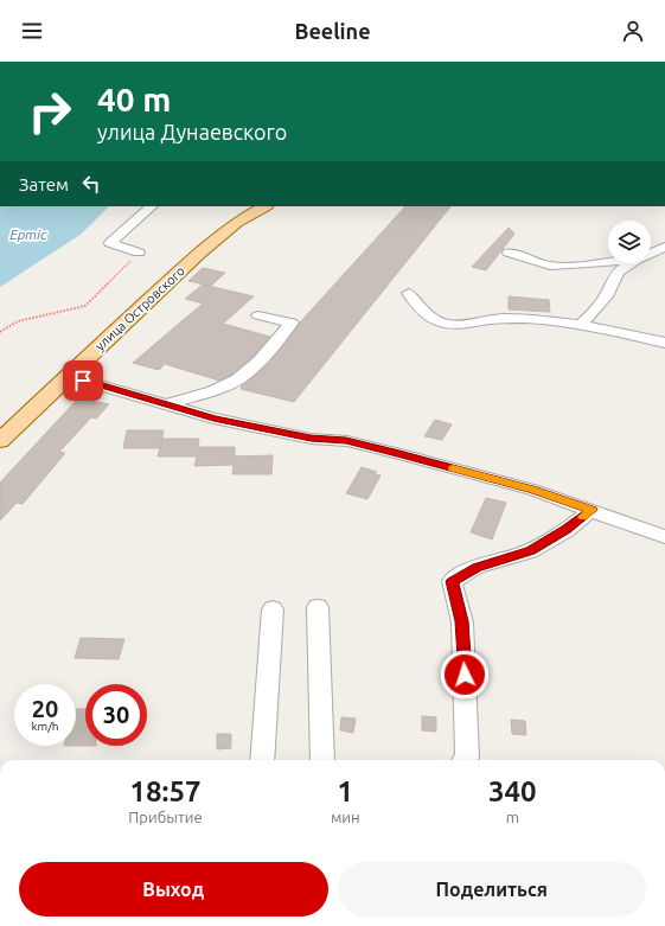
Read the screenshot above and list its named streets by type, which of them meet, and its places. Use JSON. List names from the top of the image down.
{
  "streets": {
    "main road": ["улица Островского"]
  },
  "water": ["Ертіс"],
  "page": {
    "header": "Beeline",
    "turn": ["40 m", "улица Дунаевского"],
    "then": "Затем",
    "speed": "20 km/h",
    "limit": "30",
    "eta": [
      "18:57",
      "Прибытие",
      "1",
      "мин",
      "340",
      "m"
    ],
    "buttons": ["Выход", "Поделиться"]
  }
}
